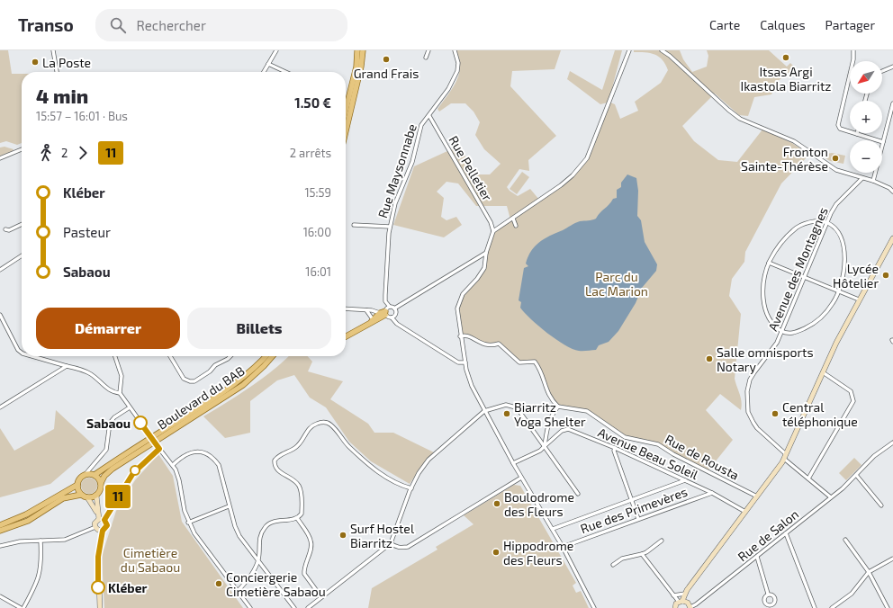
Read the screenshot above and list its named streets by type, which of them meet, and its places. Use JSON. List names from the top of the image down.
{
  "streets": {
    "main road": ["Boulevard du BAB"],
    "street": [
      "Rue Pelletier",
      "Rue Maysonnabe",
      "Avenue des Montagnes",
      "Avenue Beau Soleil",
      "Rue de Rousta",
      "Rue des Primevères",
      "Rue de Salon"
    ]
  },
  "crossings": [
    ["Rue Pelletier", "Rue Maysonnabe"],
    ["Avenue Beau Soleil", "Rue des Primevères"]
  ],
  "parks": ["Parc du Lac Marion", "Cimetière du Sabaou"],
  "places": [
    "Itsas Argi Ikastola Biarritz",
    "Grand Frais",
    "La Poste",
    "Fronton Sainte-Thérèse",
    "Lycée Hôtelier",
    "Salle omnisports Notary",
    "Biarritz Yoga Shelter",
    "Central téléphonique",
    "Sabaou",
    "Boulodrome des Fleurs",
    "Surf Hostel Biarritz",
    "Hippodrome des Fleurs",
    "Conciergerie Cimetière Sabaou",
    "Kléber"
  ],
  "lines": ["bus line 11"],
  "north": "bottom left",
  "page": {
    "header": "Transo",
    "search": "Rechercher",
    "nav": ["Carte", "Calques", "Partager"],
    "on_map": "11",
    "map_buttons": ["+", "−"],
    "heading": ["4 min", "15:57 – 16:01 · Bus", "1.50 €"],
    "legs": ["2", "11", "2 arrêts"],
    "list": [
      {
        "name": "Kléber",
        "value": "15:59"
      },
      {
        "name": "Pasteur",
        "value": "16:00"
      },
      {
        "name": "Sabaou",
        "value": "16:01"
      }
    ],
    "buttons": ["Démarrer", "Billets"]
  }
}
